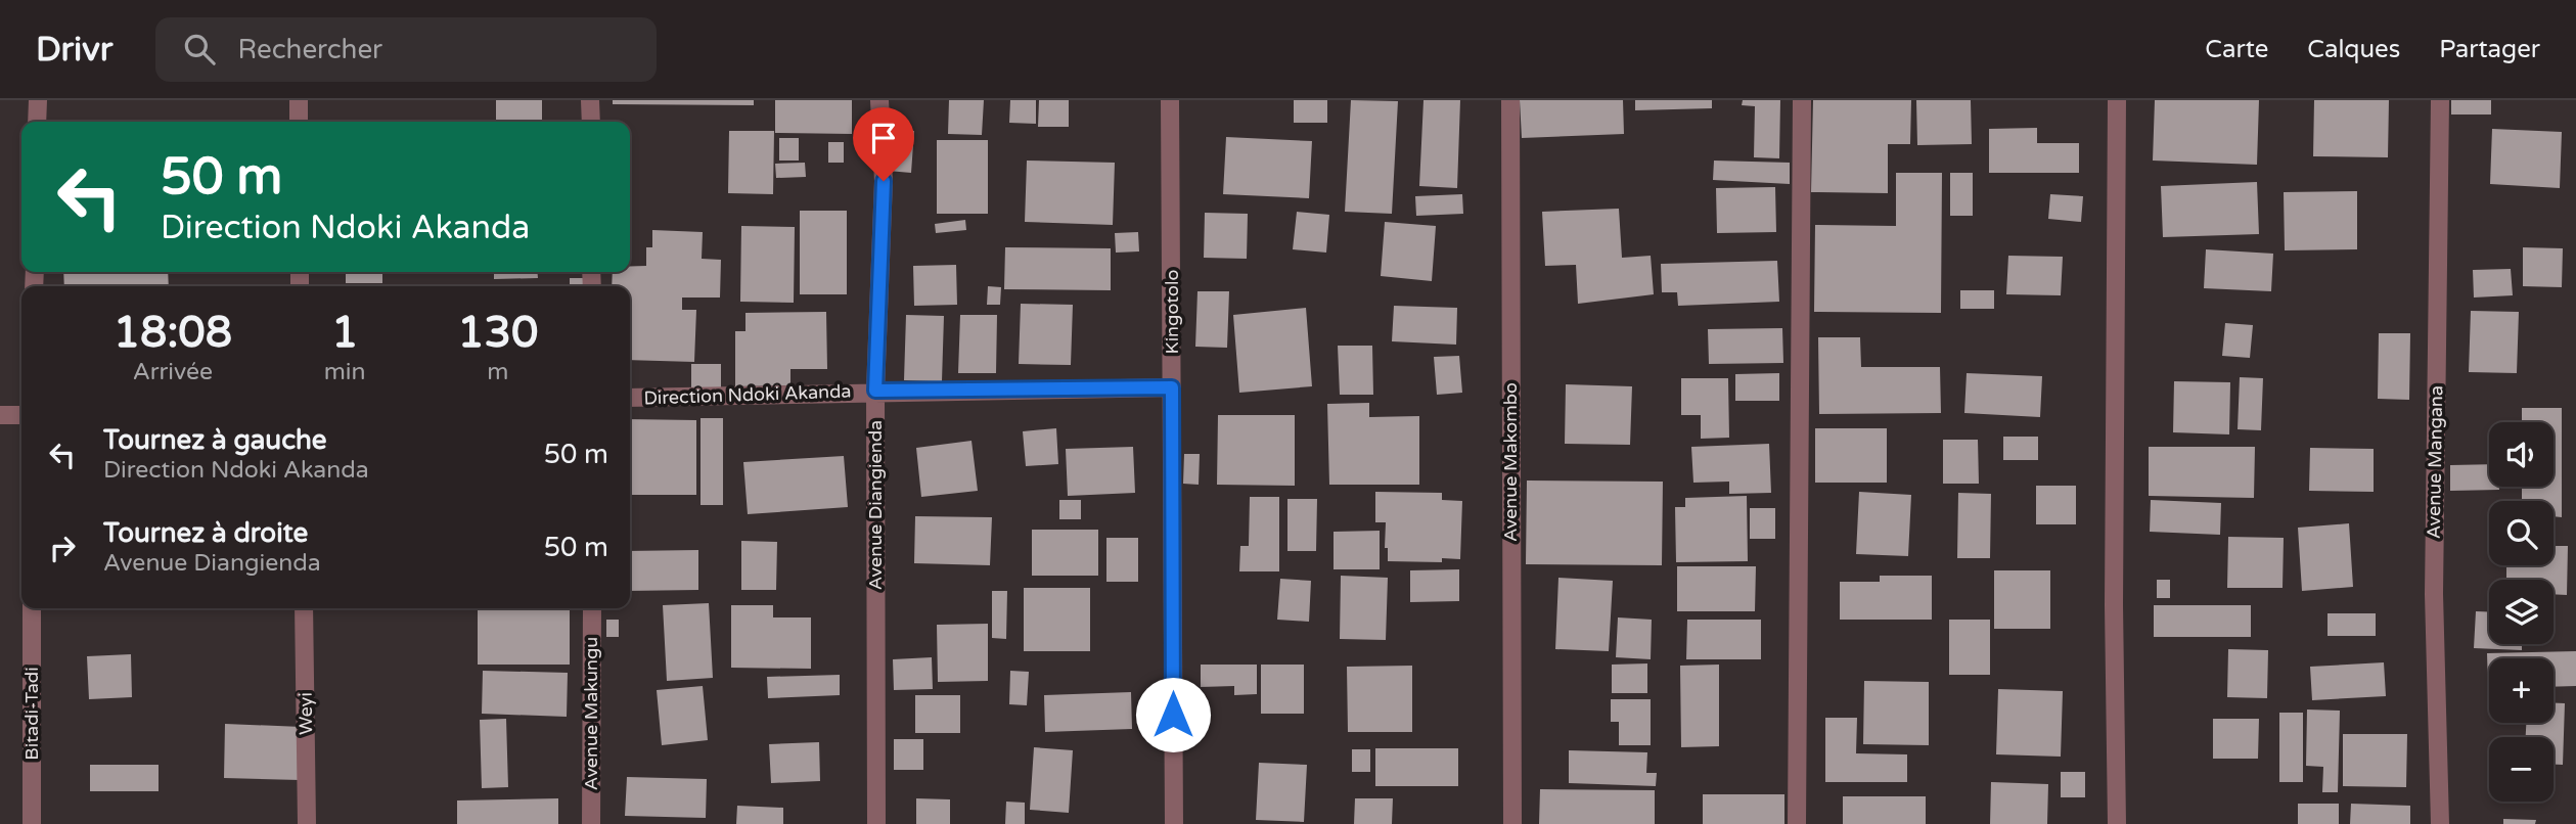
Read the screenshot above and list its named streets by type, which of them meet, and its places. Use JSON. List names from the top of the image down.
{
  "streets": {
    "street": [
      "Kingotolo",
      "Direction Ndoki Akanda",
      "Avenue Makombo",
      "Avenue Mangana",
      "Avenue Diangienda",
      "Bitadi-Tadi",
      "Weyi",
      "Avenue Makungu"
    ]
  },
  "crossings": [
    ["Kingotolo", "Direction Ndoki Akanda"],
    ["Direction Ndoki Akanda", "Avenue Diangienda"]
  ],
  "page": {
    "header": "Drivr",
    "search": "Rechercher",
    "nav": ["Carte", "Calques", "Partager"],
    "turn": ["50 m", "Direction Ndoki Akanda"],
    "eta": [
      "18:08",
      "Arrivée",
      "1",
      "min",
      "130",
      "m"
    ],
    "list": [
      {
        "name": "Tournez à gauche",
        "note": "Direction Ndoki Akanda",
        "value": "50 m"
      },
      {
        "name": "Tournez à droite",
        "note": "Avenue Diangienda",
        "value": "50 m"
      }
    ],
    "map_buttons": ["+", "−"]
  }
}
